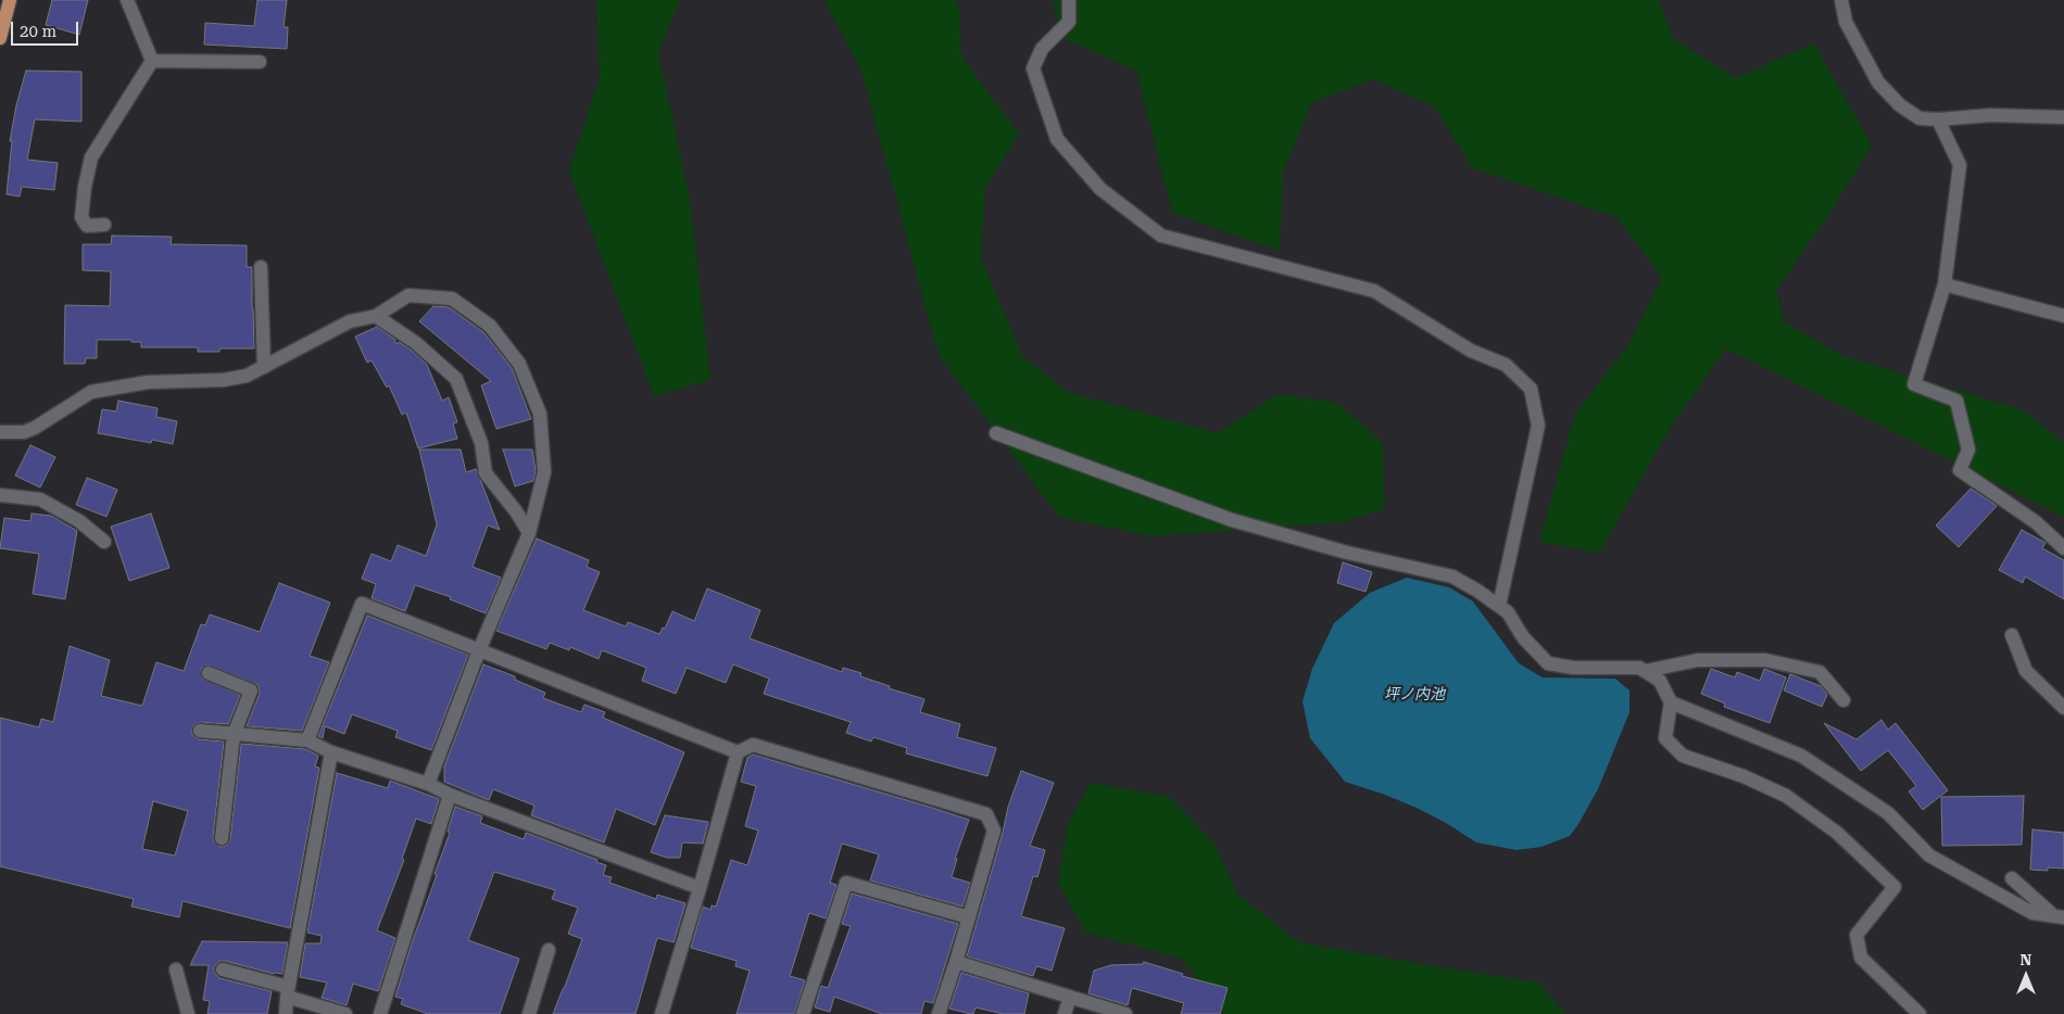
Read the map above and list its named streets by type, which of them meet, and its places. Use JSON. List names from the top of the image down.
{
  "water": ["坪ノ内池"],
  "scale_bar": "20 m",
  "north": "top"
}
